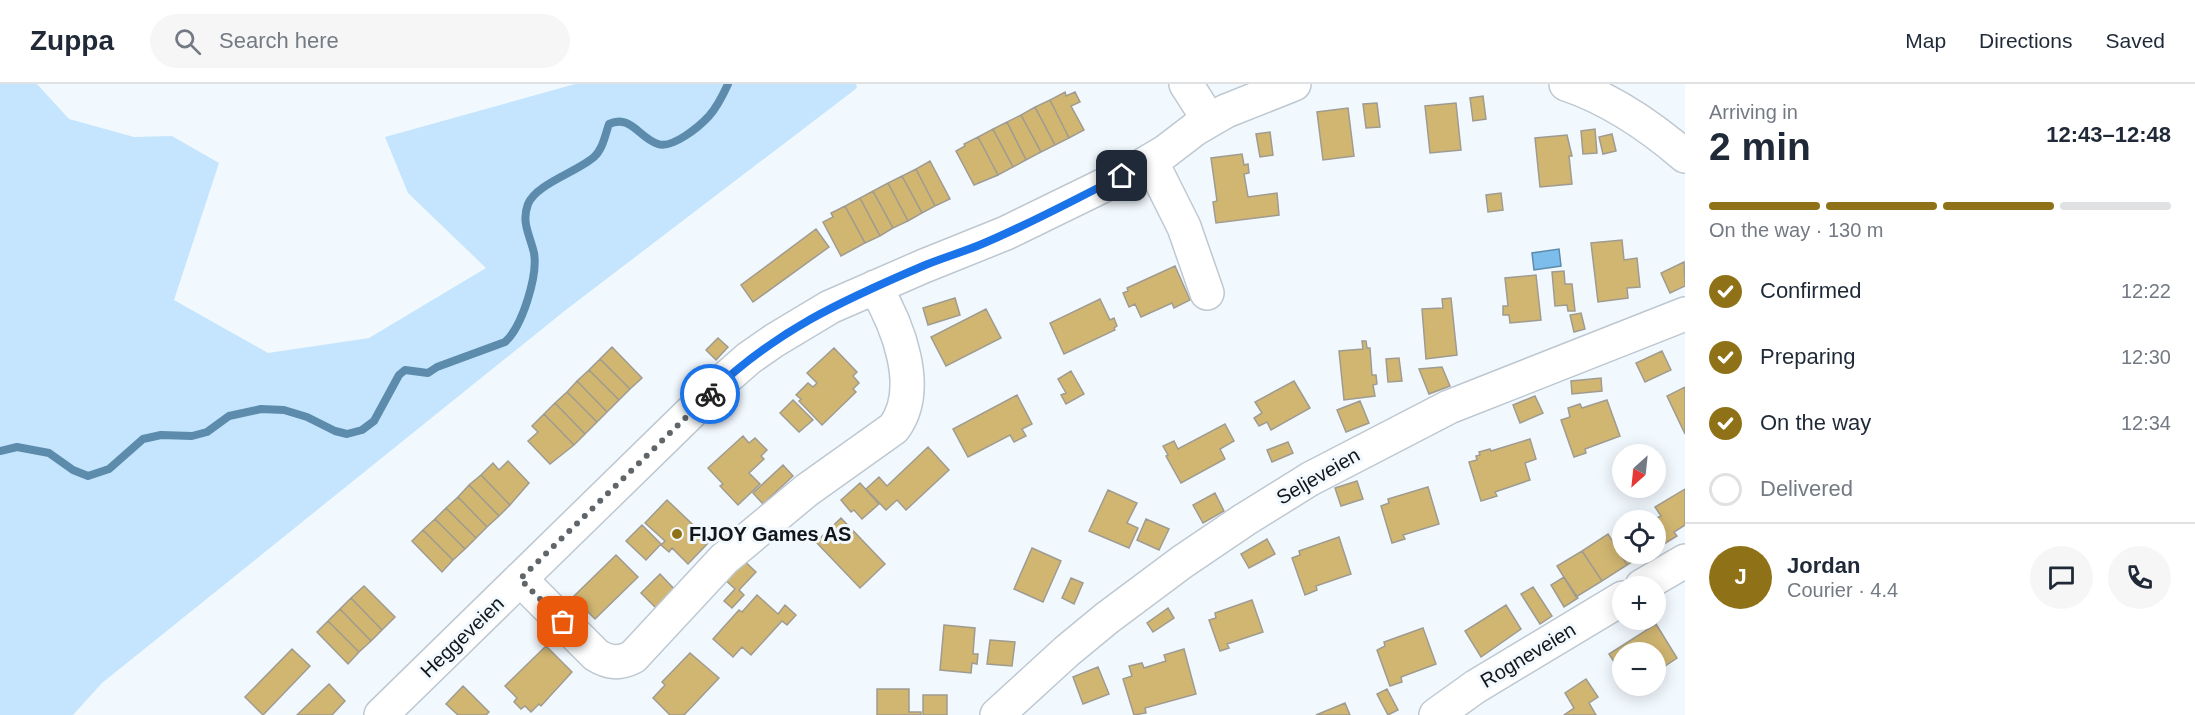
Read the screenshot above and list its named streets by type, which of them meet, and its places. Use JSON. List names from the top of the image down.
{
  "streets": {
    "street": ["Seljeveien", "Heggeveien", "Rogneveien"]
  },
  "places": ["FIJOY Games AS"],
  "north": "bottom left",
  "page": {
    "header": "Zuppa",
    "search": "Search here",
    "nav": ["Map", "Directions", "Saved"],
    "heading": ["2 min", "Arriving in", "12:43–12:48"],
    "panel": ["Jordan", "Courier · 4.4"],
    "bar": "On the way · 130 m",
    "list": [
      ["Confirmed", "12:22"],
      ["Preparing", "12:30"],
      ["On the way", "12:34"],
      "Delivered"
    ],
    "map_buttons": ["+", "−"],
    "round": "J"
  }
}
